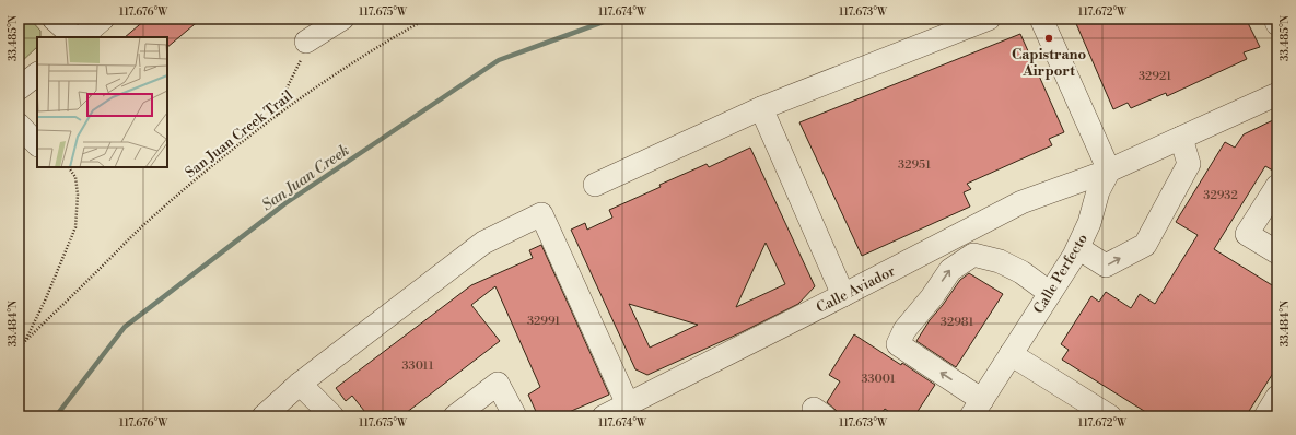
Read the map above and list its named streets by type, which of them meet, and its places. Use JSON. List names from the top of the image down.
{
  "streets": {
    "street": ["Calle Perfecto", "Calle Aviador"],
    "path": ["San Juan Creek Trail"]
  },
  "crossings": [
    ["Calle Perfecto", "Calle Aviador"]
  ],
  "water": ["San Juan Creek"],
  "places": ["Capistrano Airport"],
  "house_numbers": [
    "32921",
    "32951",
    "32932",
    "32991",
    "32981",
    "33011",
    "33001"
  ],
  "coordinates": [
    "117.676°W",
    "117.675°W",
    "117.674°W",
    "117.673°W",
    "117.672°W",
    "33.485°N",
    "33.484°N"
  ]
}
